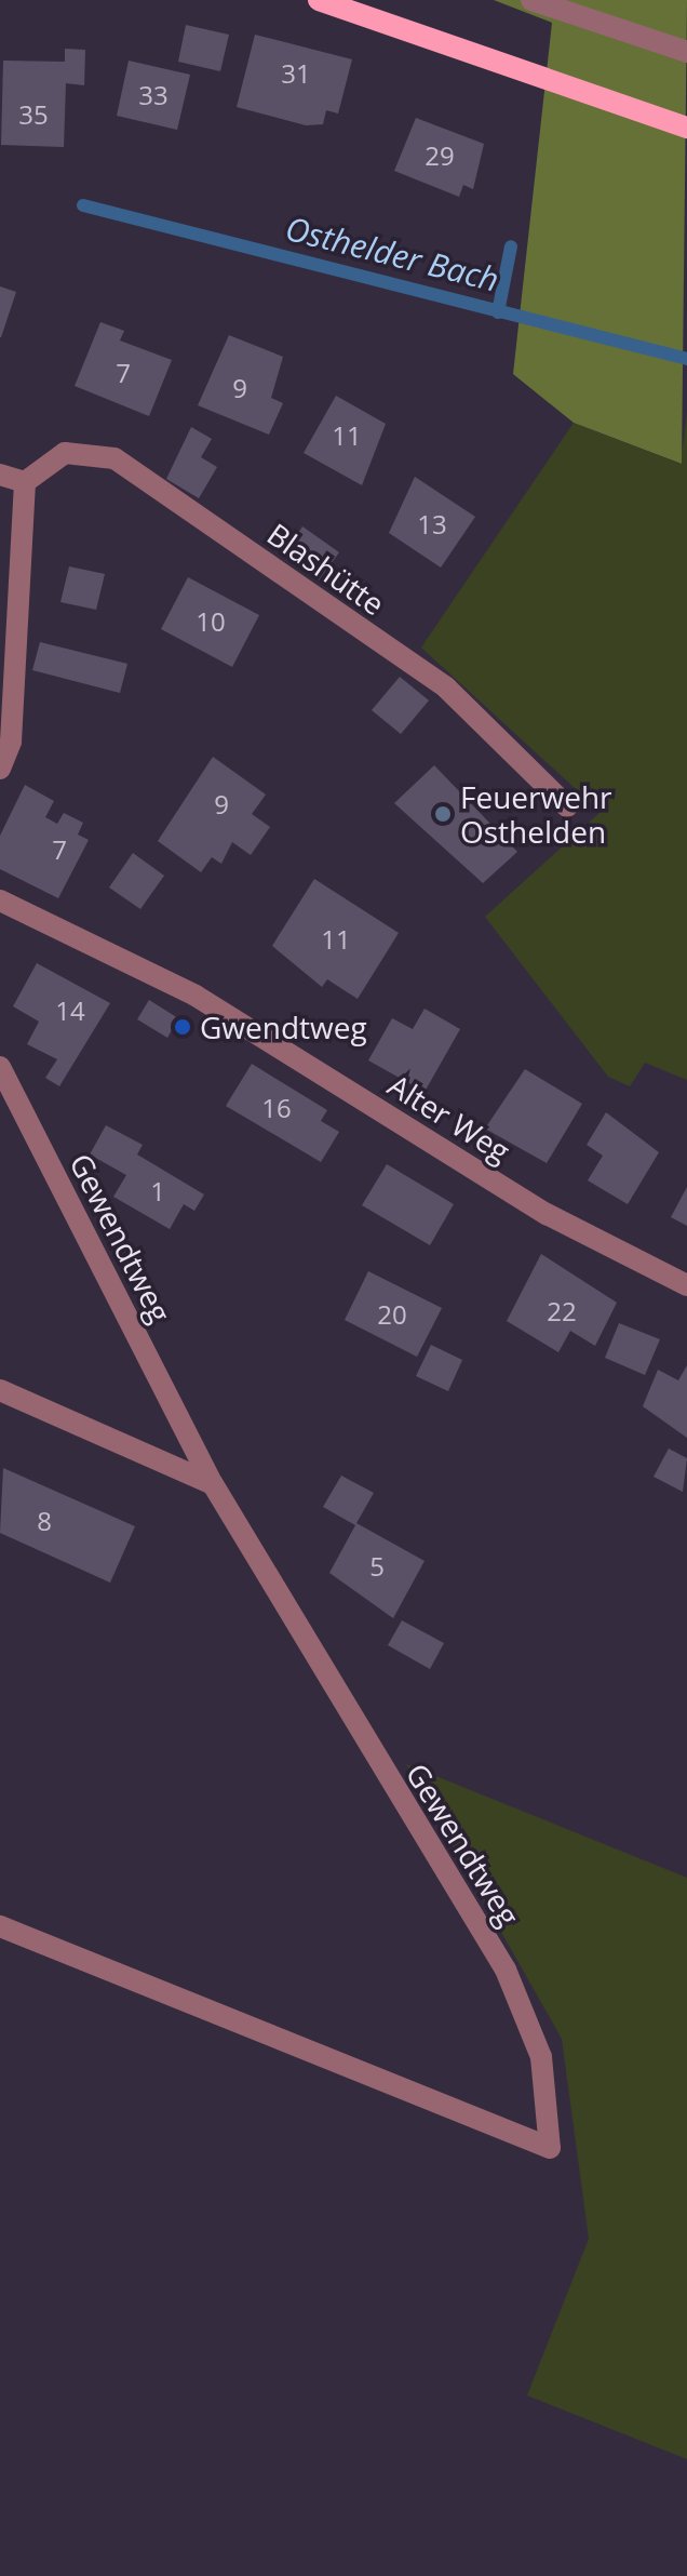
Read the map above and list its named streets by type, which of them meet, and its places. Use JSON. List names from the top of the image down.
{
  "streets": {
    "street": ["Blashütte", "Alter Weg", "Gewendtweg"]
  },
  "water": ["Osthelder Bach"],
  "places": ["Feuerwehr Osthelden", "Gwendtweg"],
  "house_numbers": [
    "31",
    "33",
    "35",
    "29",
    "7",
    "9",
    "11",
    "13",
    "10",
    "9",
    "7",
    "11",
    "14",
    "16",
    "1",
    "22",
    "20",
    "8",
    "5"
  ]
}
